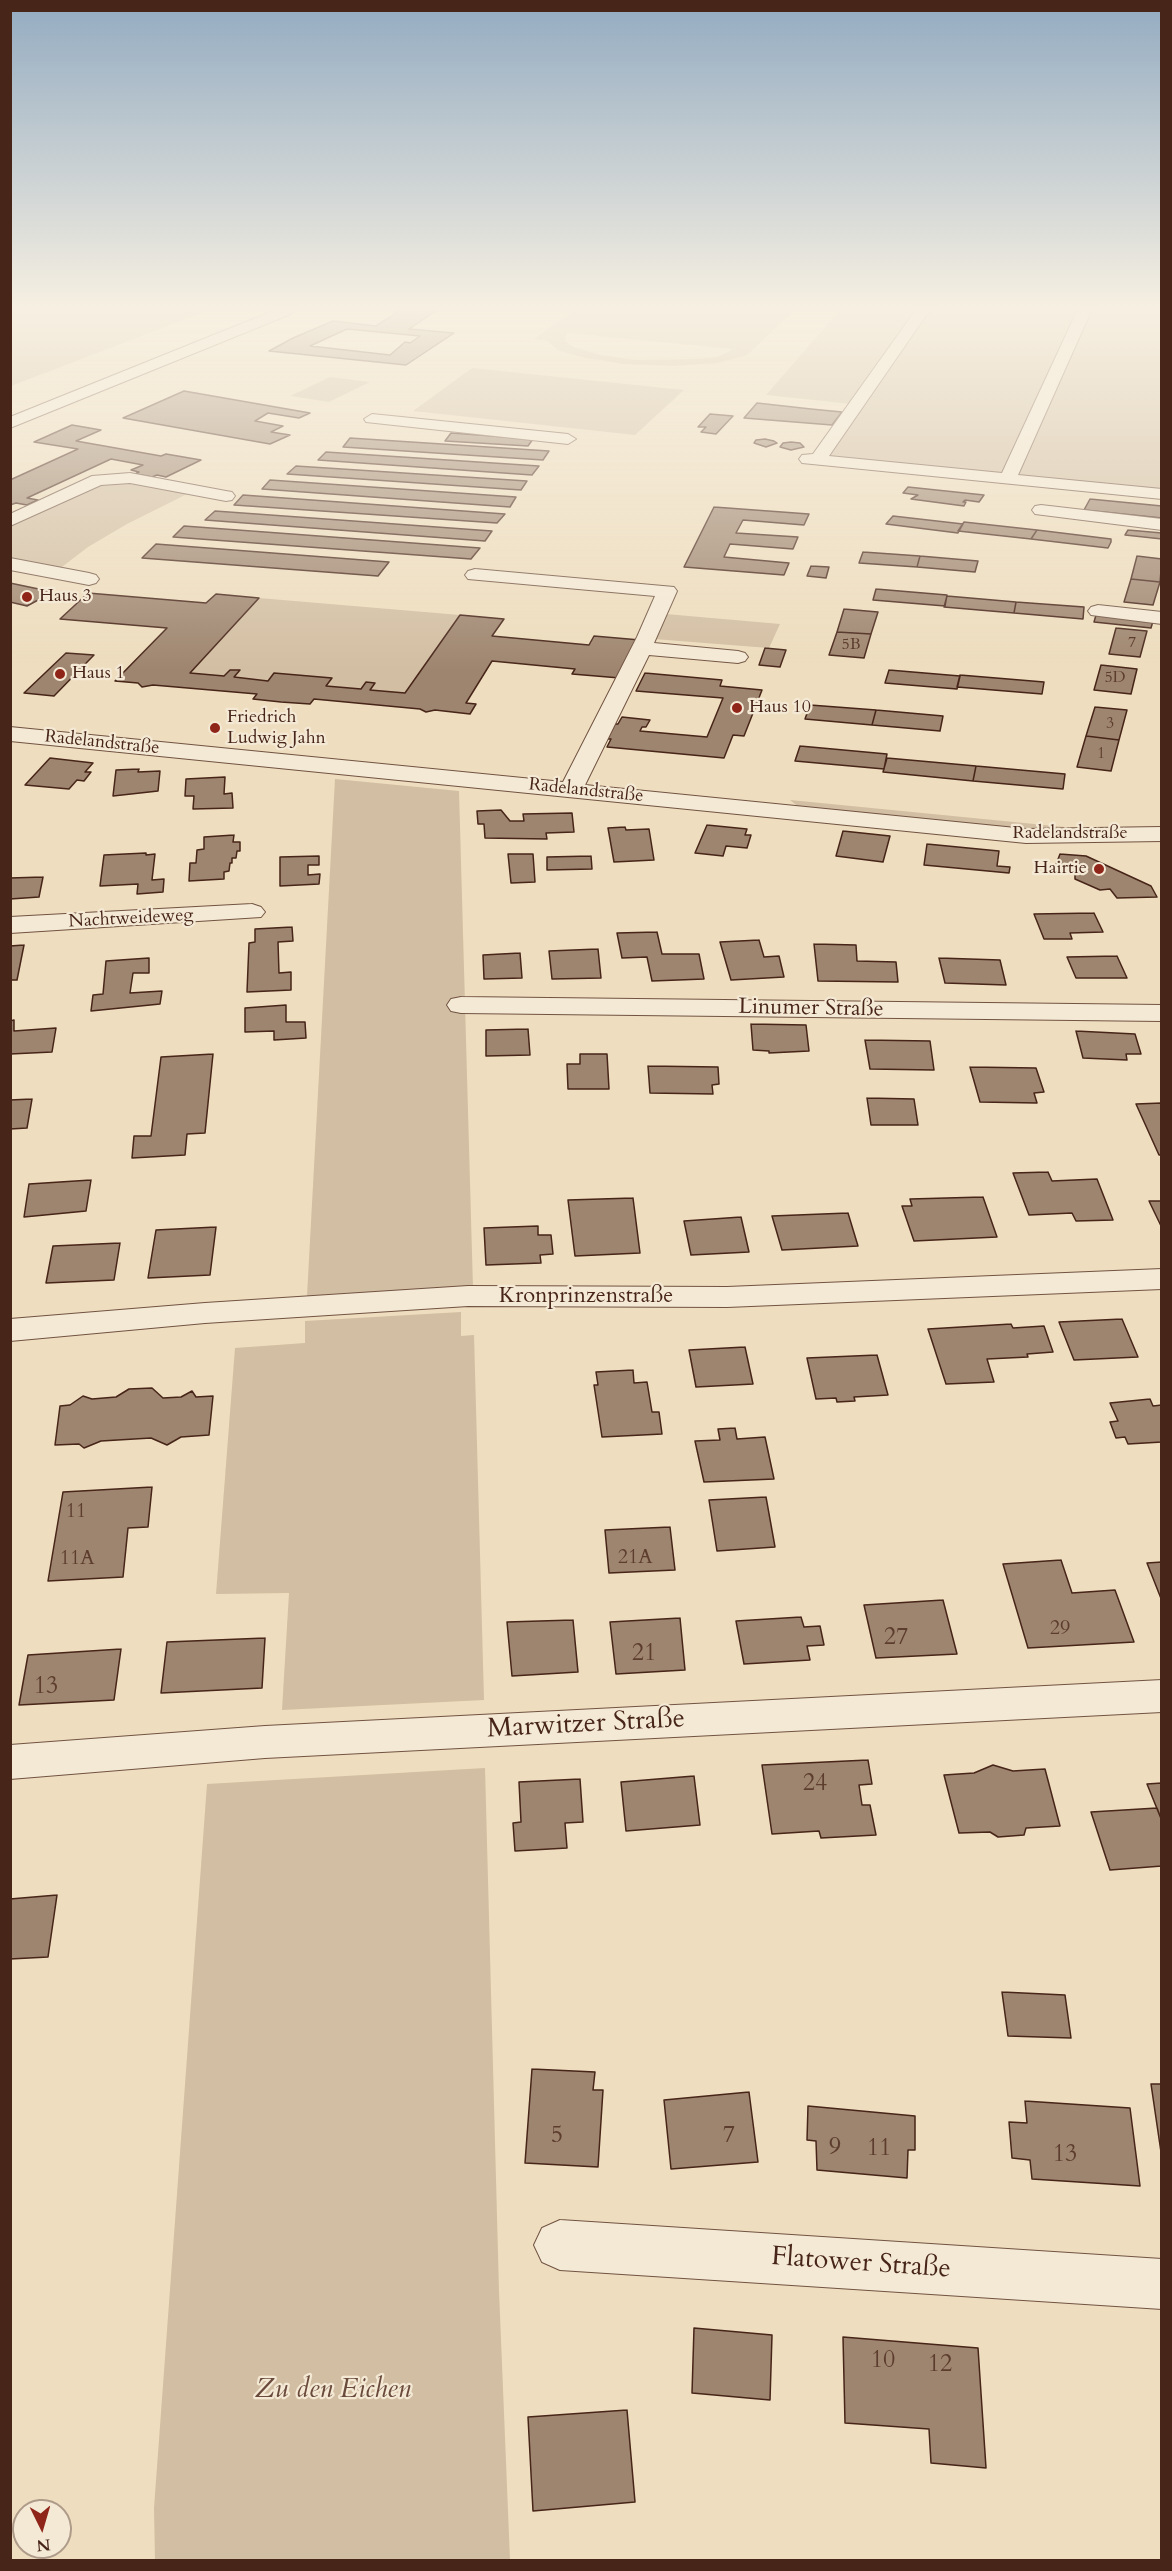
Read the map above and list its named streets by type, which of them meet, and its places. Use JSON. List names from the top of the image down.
{
  "streets": {
    "street": [
      "Radelandstraße",
      "Nachtweideweg",
      "Linumer Straße",
      "Kronprinzenstraße",
      "Marwitzer Straße",
      "Flatower Straße"
    ]
  },
  "parks": ["Zu den Eichen"],
  "places": [
    "Haus 3",
    "Haus 1",
    "Haus 10",
    "Friedrich Ludwig Jahn",
    "Hairtie"
  ],
  "house_numbers": [
    "7",
    "5B",
    "5D",
    "3",
    "1",
    "11",
    "21A",
    "11A",
    "29",
    "27",
    "21",
    "13",
    "24",
    "5",
    "7",
    "9",
    "11",
    "13",
    "10",
    "12"
  ],
  "north": "bottom"
}
